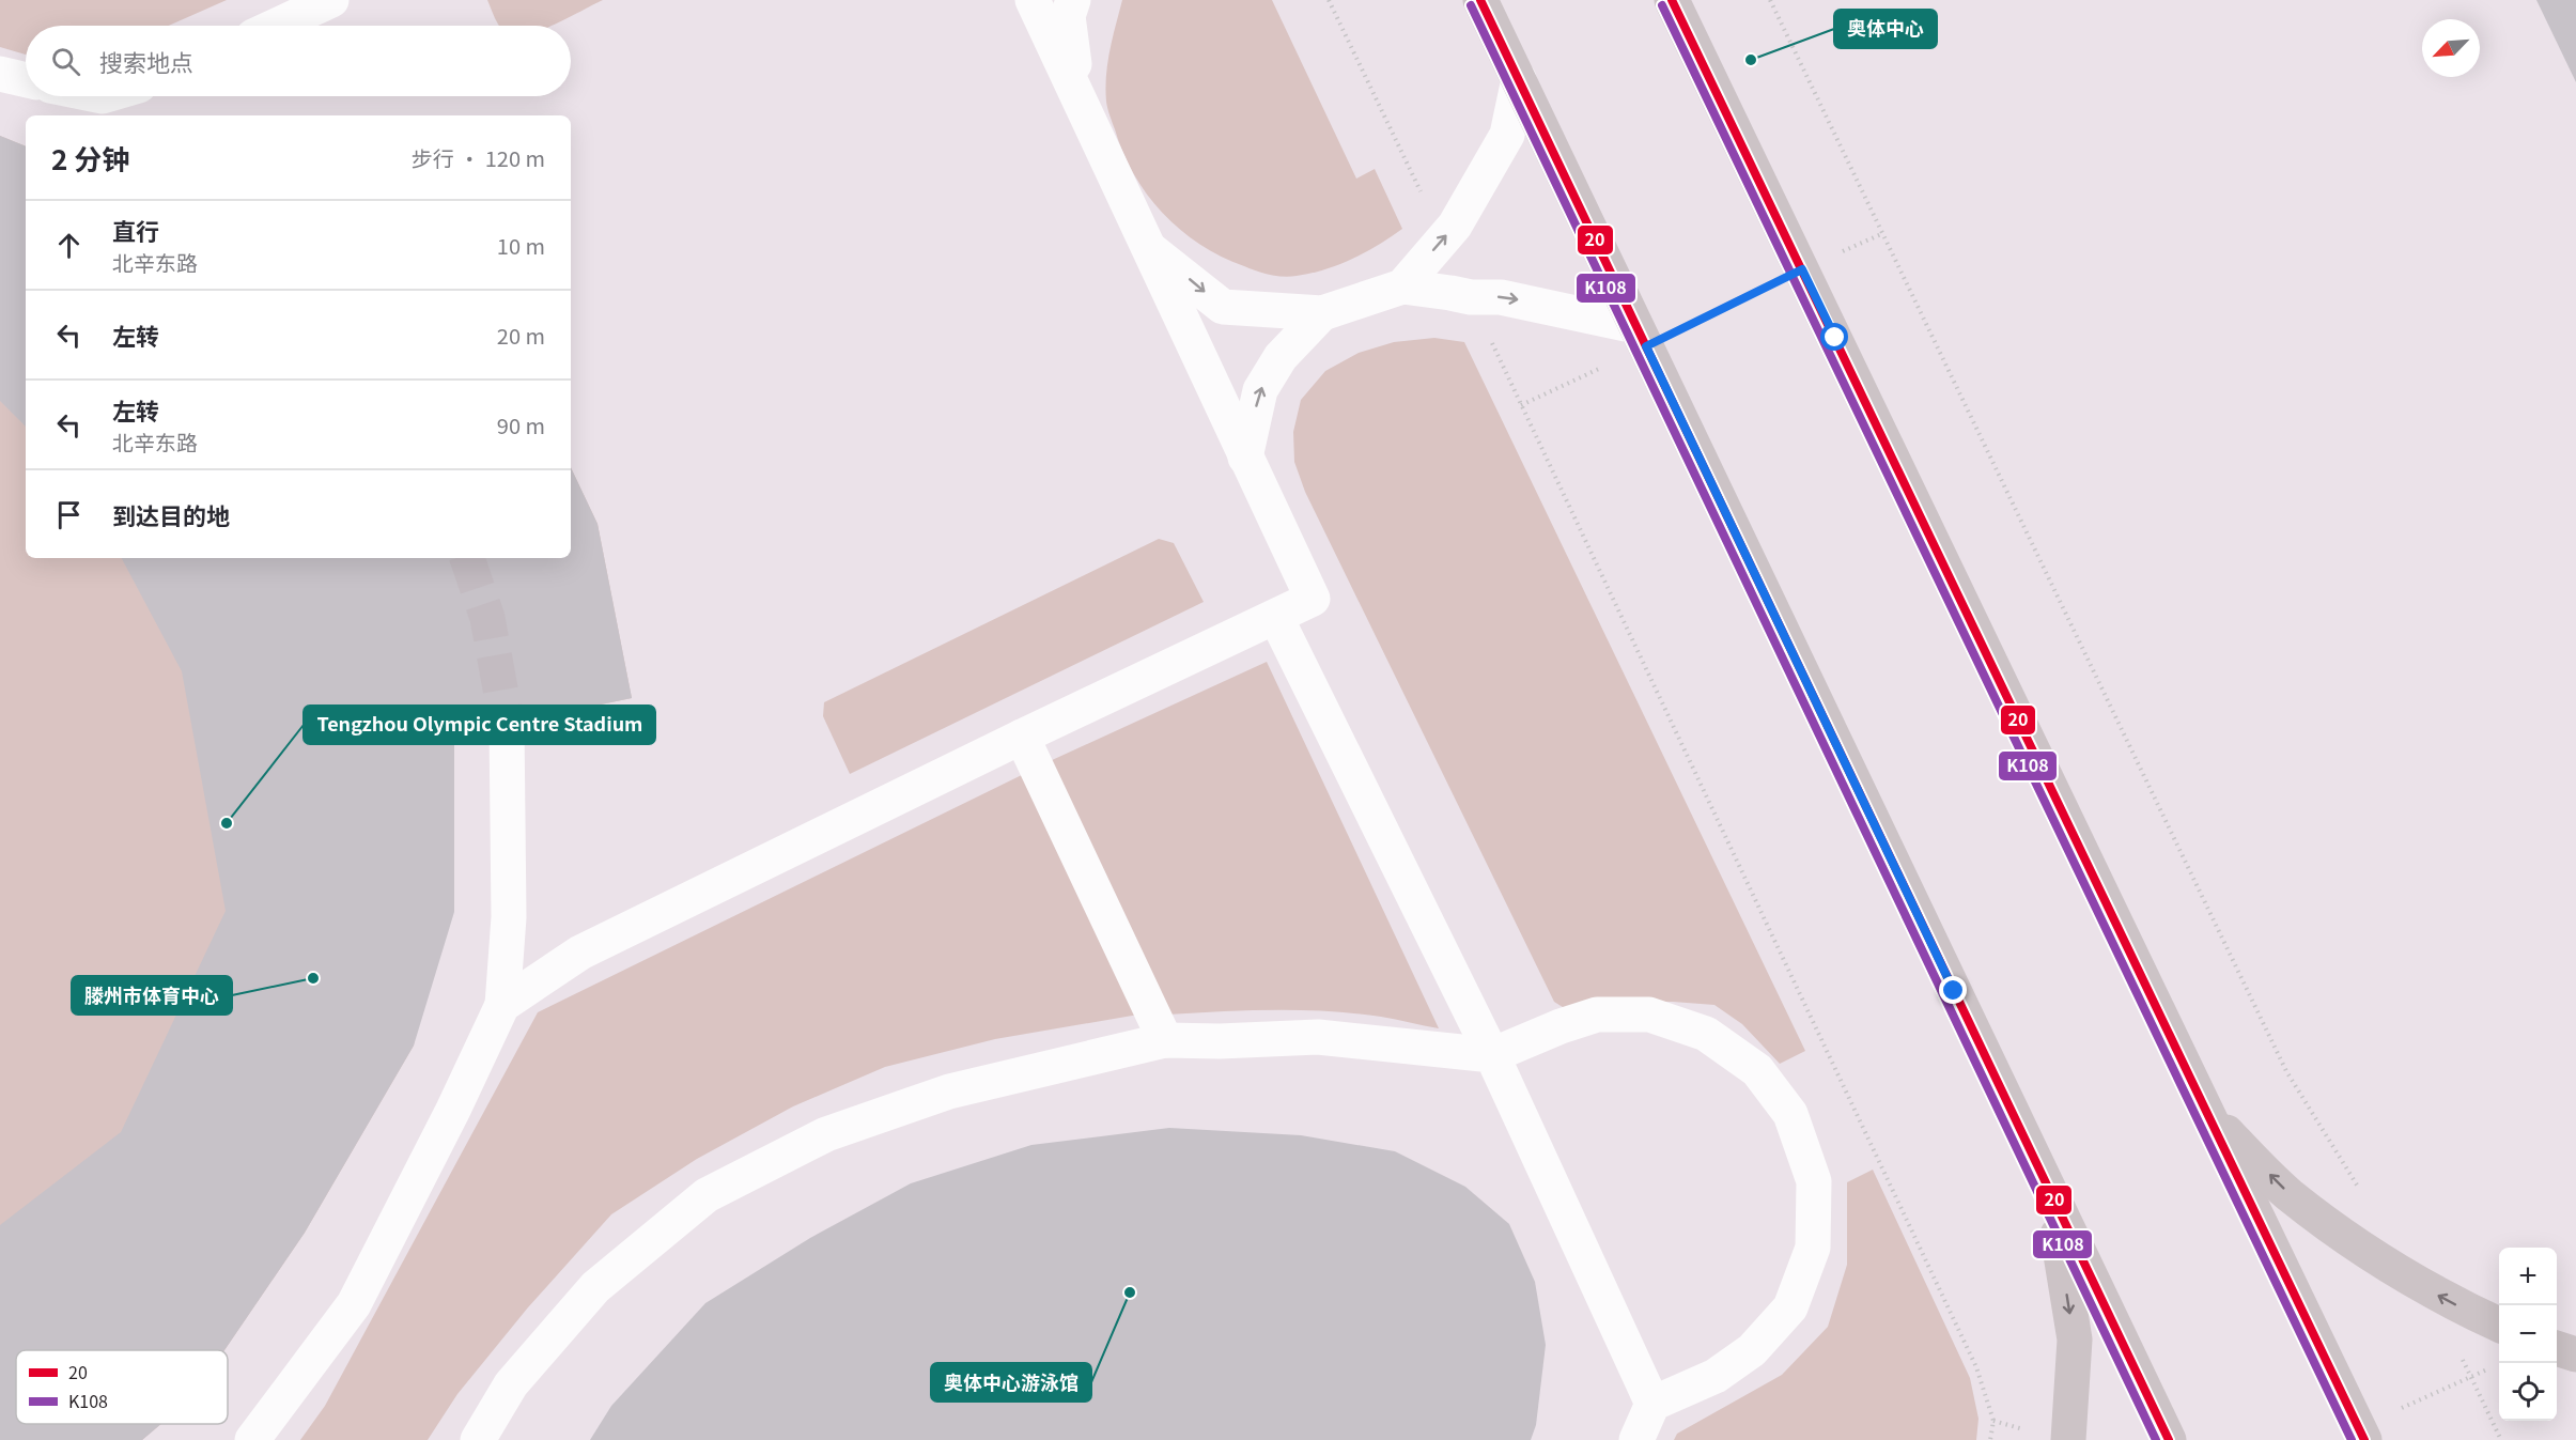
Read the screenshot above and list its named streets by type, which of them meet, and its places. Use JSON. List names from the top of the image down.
{
  "places": [
    "奥体中心",
    "Tengzhou Olympic Centre Stadium",
    "滕州市体育中心",
    "奥体中心游泳馆"
  ],
  "lines": ["transit line 20", "transit line K108"],
  "legend": ["20", "K108"],
  "north": "bottom left",
  "page": {
    "search": "搜索地点",
    "heading": ["2 分钟", "步行 · 120 m"],
    "list": [
      ["直行", "北辛东路", "10 m"],
      ["左转", "20 m"],
      ["左转", "北辛东路", "90 m"],
      "到达目的地"
    ],
    "map_buttons": ["+", "−"]
  }
}
